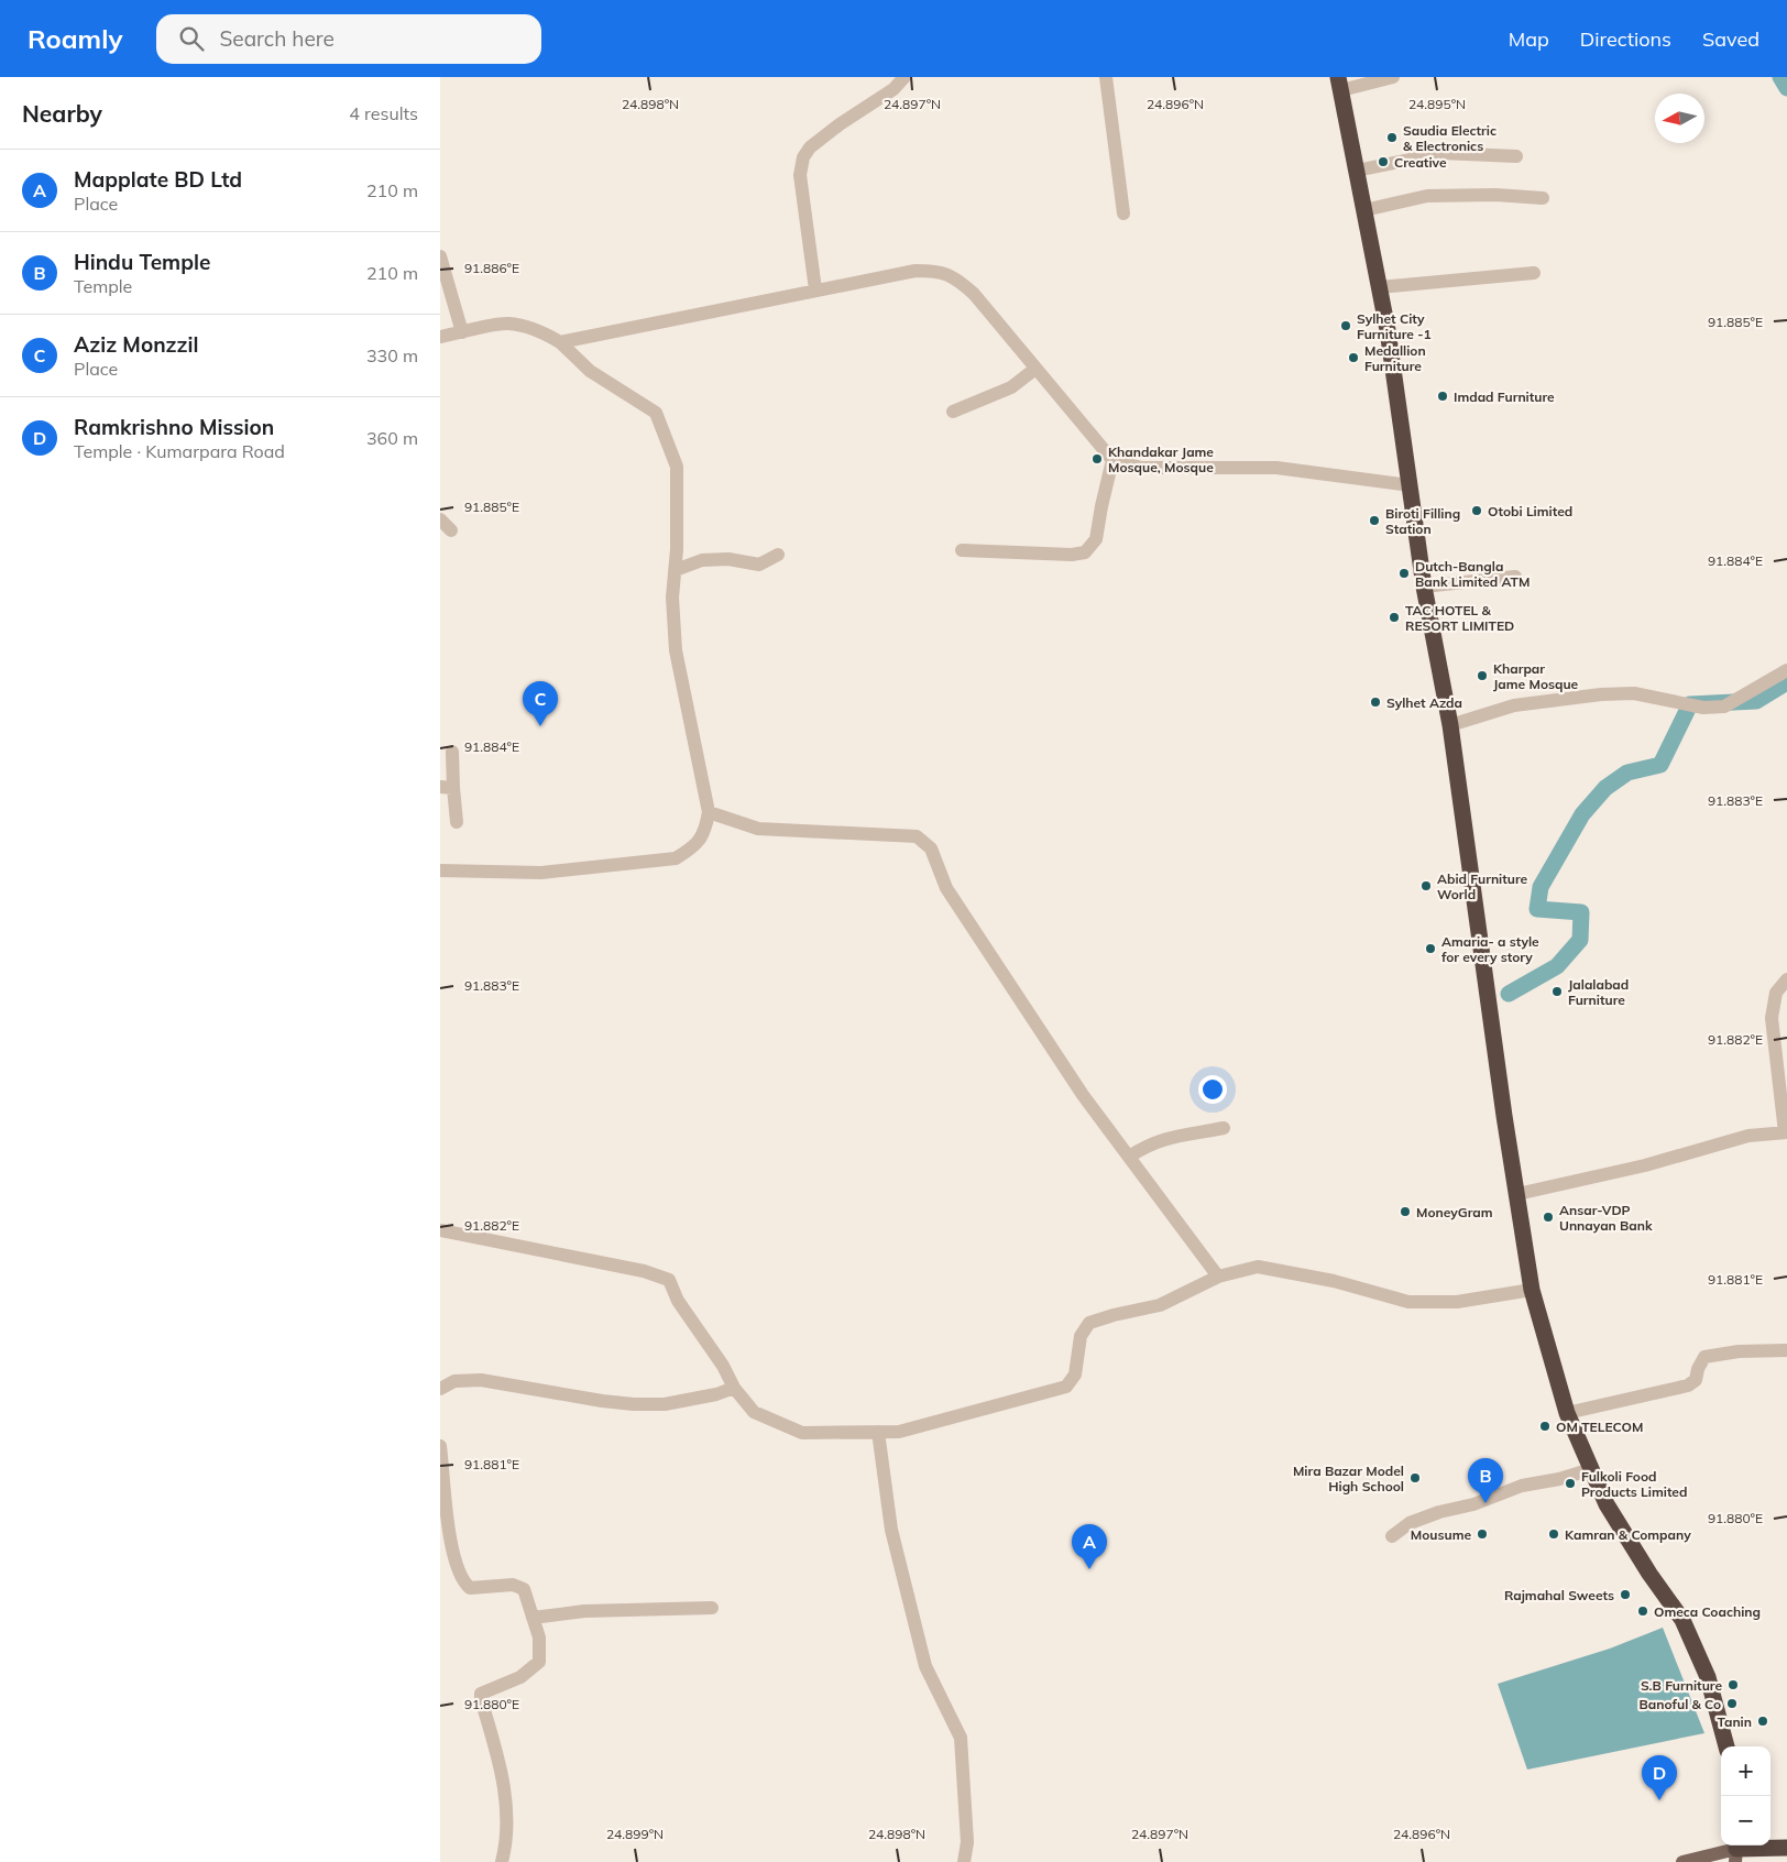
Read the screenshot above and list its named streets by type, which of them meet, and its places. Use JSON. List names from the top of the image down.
{
  "places": [
    "Saudia Electric & Electronics",
    "Creative",
    "Sylhet City Furniture -1",
    "Medallion Furniture",
    "Imdad Furniture",
    "Khandakar Jame Mosque, Mosque",
    "Otobi Limited",
    "Biroti Filling Station",
    "Dutch-Bangla Bank Limited ATM",
    "TAC HOTEL & RESORT LIMITED",
    "Kharpar Jame Mosque",
    "Sylhet Azda",
    "Abid Furniture World",
    "Amaria- a style for every story",
    "Jalalabad Furniture",
    "MoneyGram",
    "Ansar-VDP Unnayan Bank",
    "OM TELECOM",
    "Mira Bazar Model High School",
    "Fulkoli Food Products Limited",
    "Mousume",
    "Kamran & Company",
    "Rajmahal Sweets",
    "Omeca Coaching",
    "S.B Furniture",
    "Banoful & Co",
    "Tanin"
  ],
  "north": "left",
  "page": {
    "header": "Roamly",
    "search": "Search here",
    "nav": ["Map", "Directions", "Saved"],
    "heading": ["Nearby", "4 results"],
    "list": [
      {
        "mark": "A",
        "name": "Mapplate BD Ltd",
        "note": "Place",
        "value": "210 m"
      },
      {
        "mark": "B",
        "name": "Hindu Temple",
        "note": "Temple",
        "value": "210 m"
      },
      {
        "mark": "C",
        "name": "Aziz Monzzil",
        "note": "Place",
        "value": "330 m"
      },
      {
        "mark": "D",
        "name": "Ramkrishno Mission",
        "note": "Temple · Kumarpara Road",
        "value": "360 m"
      }
    ],
    "pins": [
      "C",
      "B",
      "A",
      "D"
    ],
    "map_buttons": ["+", "−"]
  },
  "coordinates": [
    "24.898°N",
    "24.897°N",
    "24.896°N",
    "24.895°N",
    "91.886°E",
    "91.885°E",
    "91.884°E",
    "91.883°E",
    "91.882°E",
    "91.881°E",
    "91.880°E",
    "24.899°N"
  ]
}
